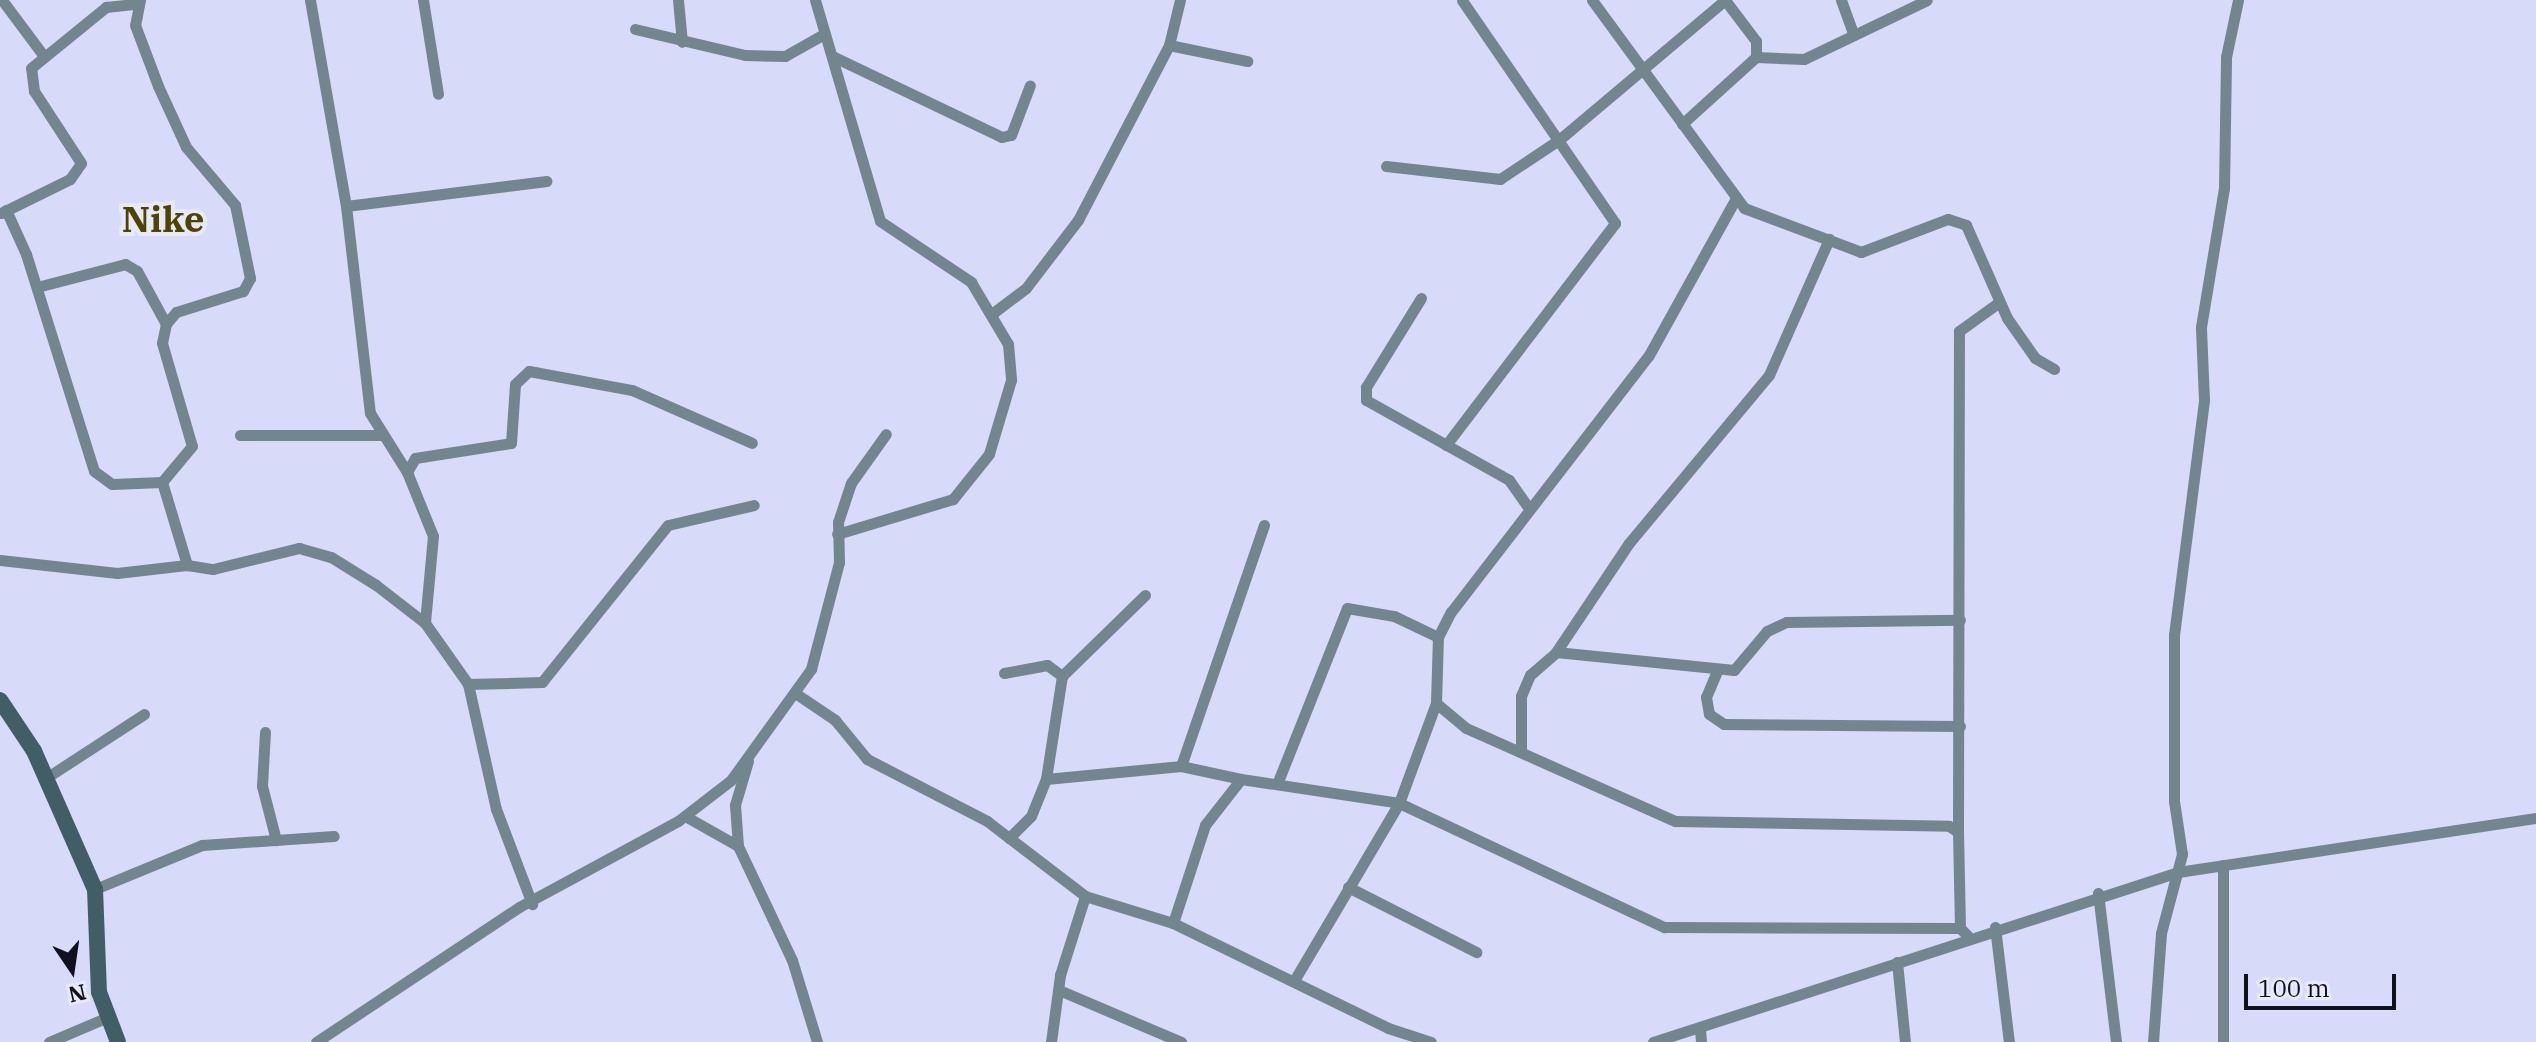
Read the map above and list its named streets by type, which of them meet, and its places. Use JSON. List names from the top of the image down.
{
  "districts": ["Nike"],
  "scale_bar": "100 m",
  "north": "bottom"
}
